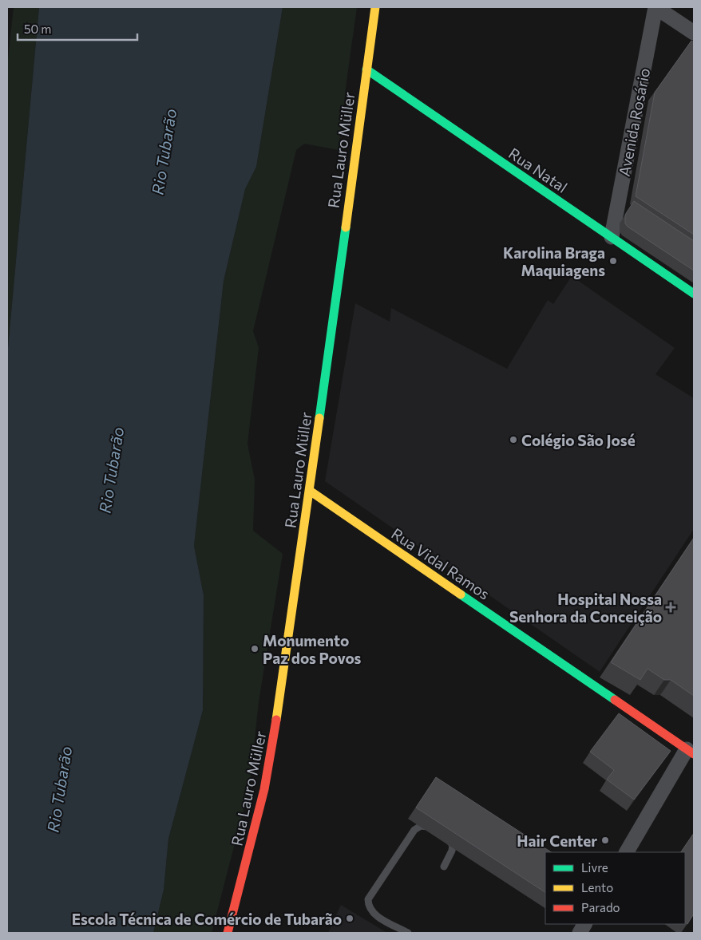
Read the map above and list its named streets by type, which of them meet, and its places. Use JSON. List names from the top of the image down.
{
  "streets": {
    "main road": ["Rua Lauro Müller", "Rua Natal", "Rua Vidal Ramos"],
    "street": ["Avenida Rosário"]
  },
  "crossings": [
    ["Avenida Rosário", "Rua Natal"],
    ["Rua Lauro Müller", "Rua Natal"],
    ["Rua Lauro Müller", "Rua Vidal Ramos"]
  ],
  "water": ["Rio Tubarão"],
  "places": {
    "other": [
      "Karolina Braga Maquiagens",
      "Colégio São José",
      "Monumento Paz dos Povos",
      "Hair Center",
      "Escola Técnica de Comércio de Tubarão"
    ],
    "health": ["Hospital Nossa Senhora da Conceição"]
  },
  "legend": ["Livre", "Lento", "Parado"],
  "scale_bar": "50 m"
}
